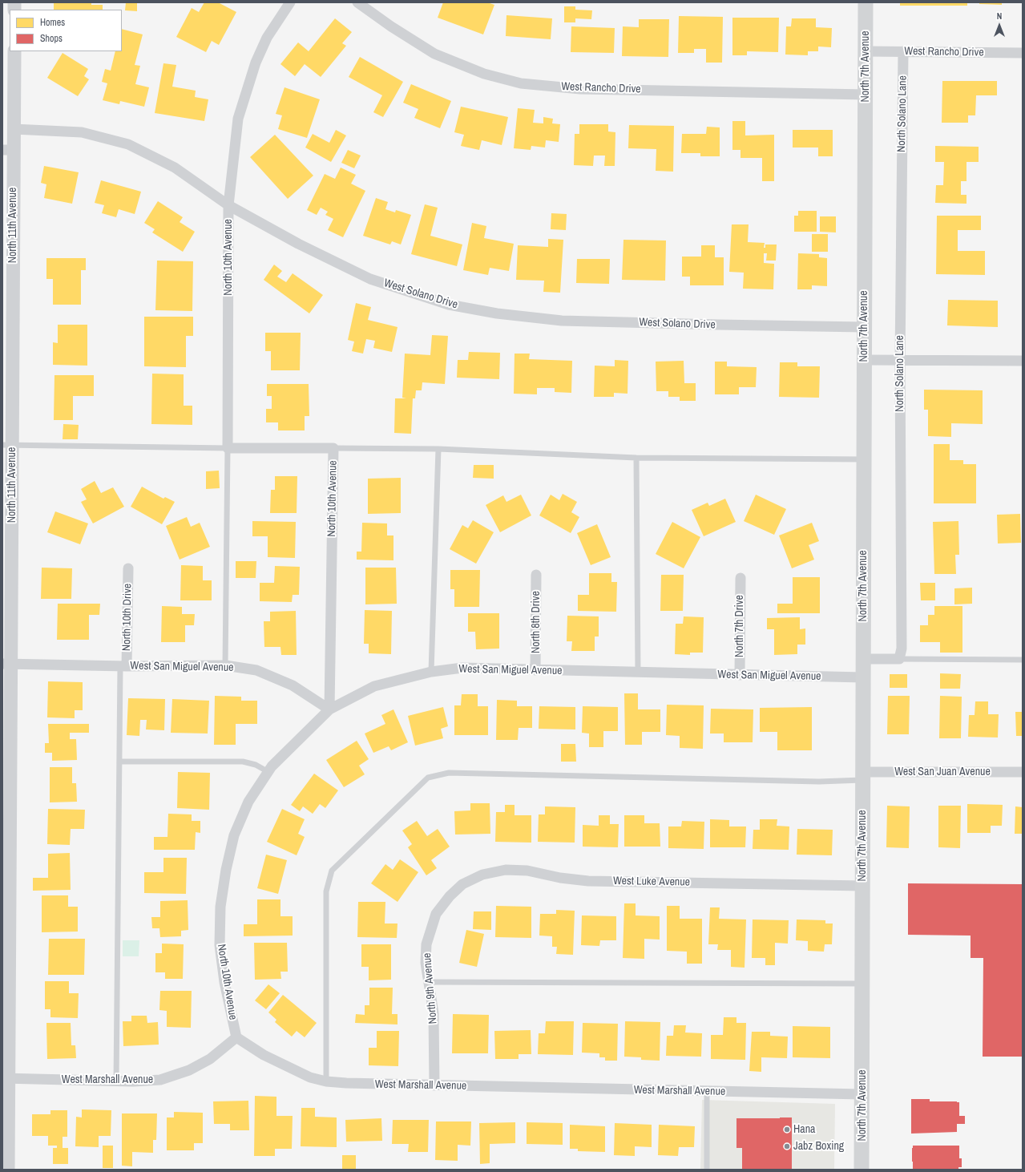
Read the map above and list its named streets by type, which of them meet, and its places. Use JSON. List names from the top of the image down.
{
  "streets": {
    "main road": ["North 7th Avenue"],
    "street": [
      "West Rancho Drive",
      "North Solano Lane",
      "North 11th Avenue",
      "North 10th Avenue",
      "West Solano Drive",
      "North 10th Drive",
      "North 8th Drive",
      "North 7th Drive",
      "West San Miguel Avenue",
      "West San Juan Avenue",
      "West Luke Avenue",
      "North 9th Avenue",
      "West Marshall Avenue"
    ]
  },
  "crossings": [
    ["West Rancho Drive", "North 7th Avenue"],
    ["West Rancho Drive", "North Solano Lane"],
    ["North 7th Avenue", "West Solano Drive"],
    ["North 7th Avenue", "West San Miguel Avenue"],
    ["North 7th Avenue", "West San Juan Avenue"],
    ["North 7th Avenue", "West Luke Avenue"],
    ["North 7th Avenue", "West Marshall Avenue"],
    ["North 11th Avenue", "West Solano Drive"],
    ["North 11th Avenue", "West San Miguel Avenue"],
    ["North 11th Avenue", "West Marshall Avenue"],
    ["North 10th Avenue", "West Solano Drive"],
    ["North 10th Avenue", "West San Miguel Avenue"],
    ["North 10th Avenue", "West Marshall Avenue"],
    ["North 10th Drive", "West San Miguel Avenue"],
    ["North 8th Drive", "West San Miguel Avenue"],
    ["North 7th Drive", "West San Miguel Avenue"],
    ["West Luke Avenue", "North 9th Avenue"],
    ["North 9th Avenue", "West Marshall Avenue"]
  ],
  "places": ["Hana", "Jabz Boxing"],
  "legend": ["Homes", "Shops"],
  "north": "top"
}
